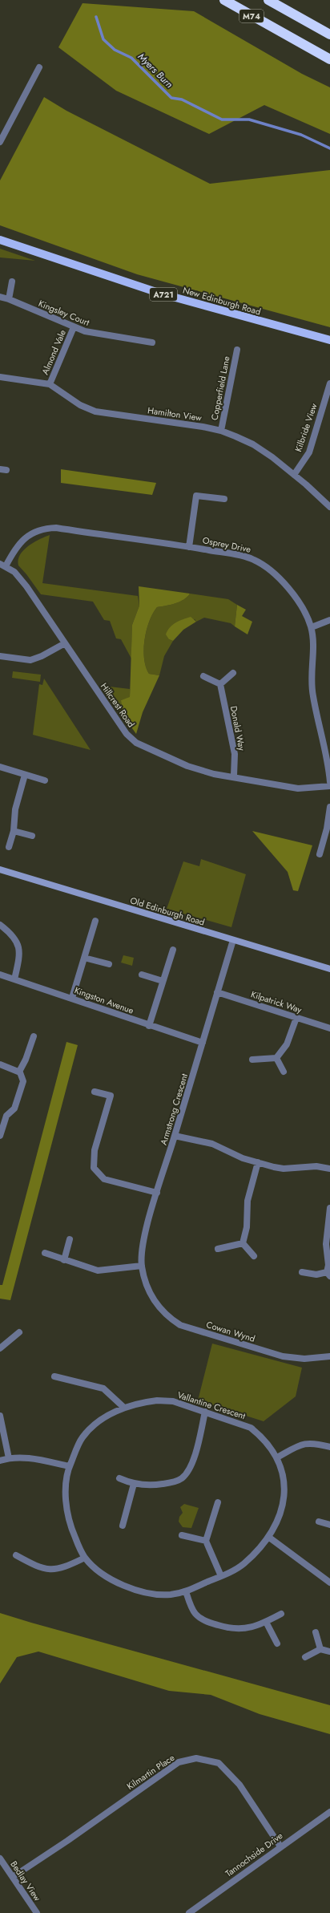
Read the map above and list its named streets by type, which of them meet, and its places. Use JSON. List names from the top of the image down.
{
  "streets": {
    "highway": ["M74"],
    "main road": ["A721", "New Edinburgh Road", "Old Edinburgh Road"],
    "street": [
      "Kingsley Court",
      "Almond Vale",
      "Copperfield Lane",
      "Hamilton View",
      "Kilbride View",
      "Osprey Drive",
      "Hillcrest Road",
      "Donald Way",
      "Kingston Avenue",
      "Kilpatrick Way",
      "Armstrong Crescent",
      "Cowan Wynd",
      "Vallantine Crescent",
      "Kilmartin Place",
      "Tannochside Drive",
      "Bedlay View"
    ]
  },
  "crossings": [
    ["Kingsley Court", "Almond Vale"],
    ["Almond Vale", "Hamilton View"],
    ["Copperfield Lane", "Hamilton View"],
    ["Hamilton View", "Kilbride View"],
    ["Osprey Drive", "Hillcrest Road"],
    ["Hillcrest Road", "Donald Way"],
    ["Old Edinburgh Road", "Armstrong Crescent"],
    ["Kingston Avenue", "Armstrong Crescent"],
    ["Kilpatrick Way", "Armstrong Crescent"],
    ["Armstrong Crescent", "Cowan Wynd"],
    ["Kilmartin Place", "Tannochside Drive"],
    ["Kilmartin Place", "Bedlay View"]
  ],
  "water": ["Myers Burn"]
}
